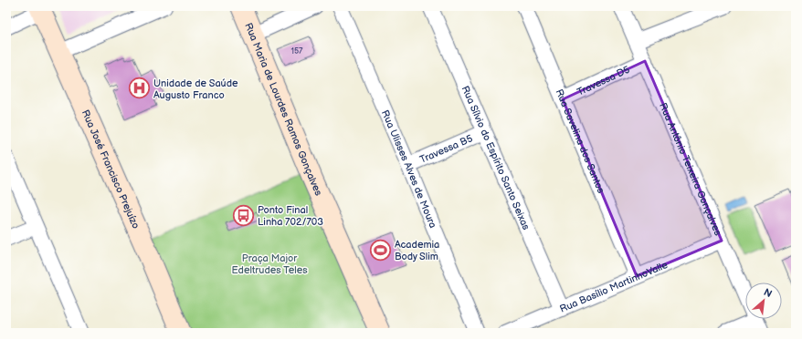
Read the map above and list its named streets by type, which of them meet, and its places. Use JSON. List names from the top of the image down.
{
  "streets": {
    "street": [
      "Travessa D5",
      "Rua Maria de Lourdes Ramos Gonçalves",
      "Rua Savelina dos Santos",
      "Travessa B5",
      "Rua Sílvio do Espírito Santo Seixas",
      "Rua José Francisco Prejuízo",
      "Rua Ulisses Alves de Moura",
      "Rua Antônio Teixeira Gonçalves",
      "Rua Basílio MartinhoValle"
    ]
  },
  "crossings": [
    ["Travessa D5", "Rua Savelina dos Santos"],
    ["Travessa D5", "Rua Antônio Teixeira Gonçalves"],
    ["Rua Savelina dos Santos", "Rua Basílio MartinhoValle"],
    ["Travessa B5", "Rua Sílvio do Espírito Santo Seixas"],
    ["Travessa B5", "Rua Ulisses Alves de Moura"],
    ["Rua Sílvio do Espírito Santo Seixas", "Rua Basílio MartinhoValle"],
    ["Rua Antônio Teixeira Gonçalves", "Rua Basílio MartinhoValle"]
  ],
  "parks": ["Praça Major Edeltrudes Teles"],
  "places": {
    "hospital": ["Unidade de Saúde Augusto Franco"],
    "bus stop": ["Ponto Final Linha 702/703"],
    "sports": ["Academia Body Slim"]
  },
  "house_numbers": ["157"],
  "north": "top right"
}
